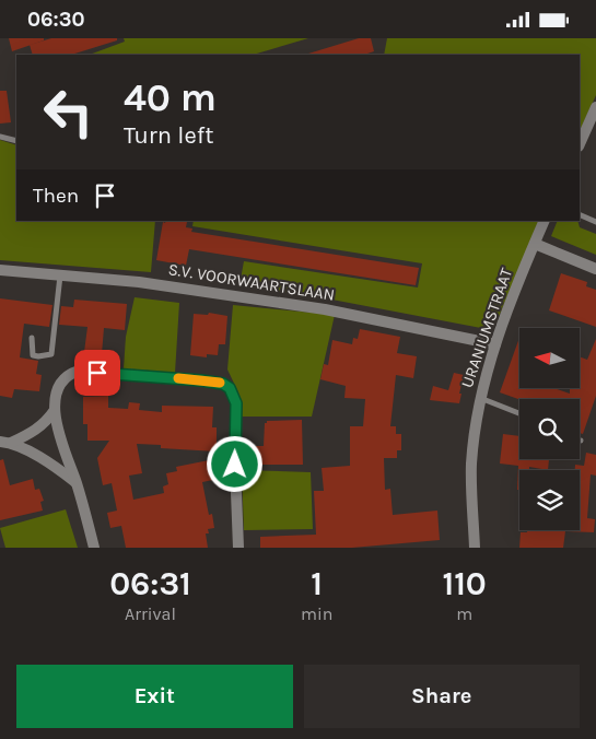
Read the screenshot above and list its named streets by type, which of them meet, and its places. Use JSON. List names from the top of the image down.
{
  "streets": {
    "street": ["S.V. VOORWAARTSLAAN", "URANIUMSTRAAT"]
  },
  "crossings": [
    ["S.V. VOORWAARTSLAAN", "URANIUMSTRAAT"]
  ],
  "north": "left",
  "page": {
    "status": "06:30",
    "turn": ["40 m", "Turn left"],
    "then": "Then",
    "eta": [
      "06:31",
      "Arrival",
      "1",
      "min",
      "110",
      "m"
    ],
    "buttons": ["Exit", "Share"]
  }
}
